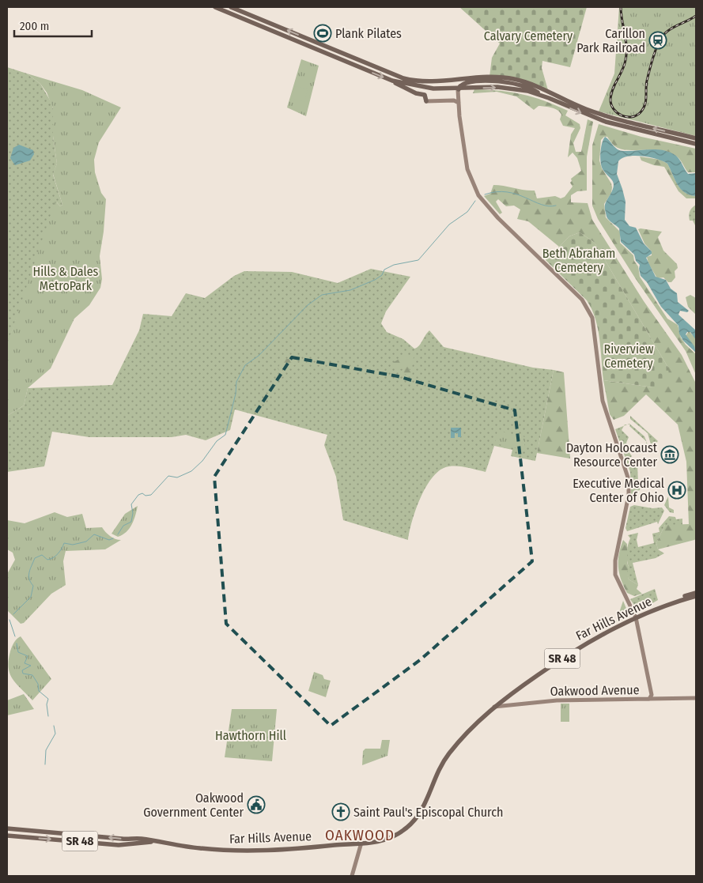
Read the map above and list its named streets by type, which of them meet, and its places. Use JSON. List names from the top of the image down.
{
  "streets": {
    "main road": ["Far Hills Avenue", "SR 48", "Oakwood Avenue"]
  },
  "crossings": [
    ["Far Hills Avenue", "Oakwood Avenue"]
  ],
  "districts": ["OAKWOOD"],
  "parks": [
    "Calvary Cemetery",
    "Beth Abraham Cemetery",
    "Hills & Dales MetroPark",
    "Riverview Cemetery",
    "Hawthorn Hill"
  ],
  "places": {
    "sports": ["Plank Pilates"],
    "station": ["Carillon Park Railroad"],
    "museum": ["Dayton Holocaust Resource Center"],
    "hospital": ["Executive Medical Center of Ohio"],
    "public building": ["Oakwood Government Center"],
    "church": ["Saint Paul's Episcopal Church"]
  },
  "scale_bar": "200 m"
}
